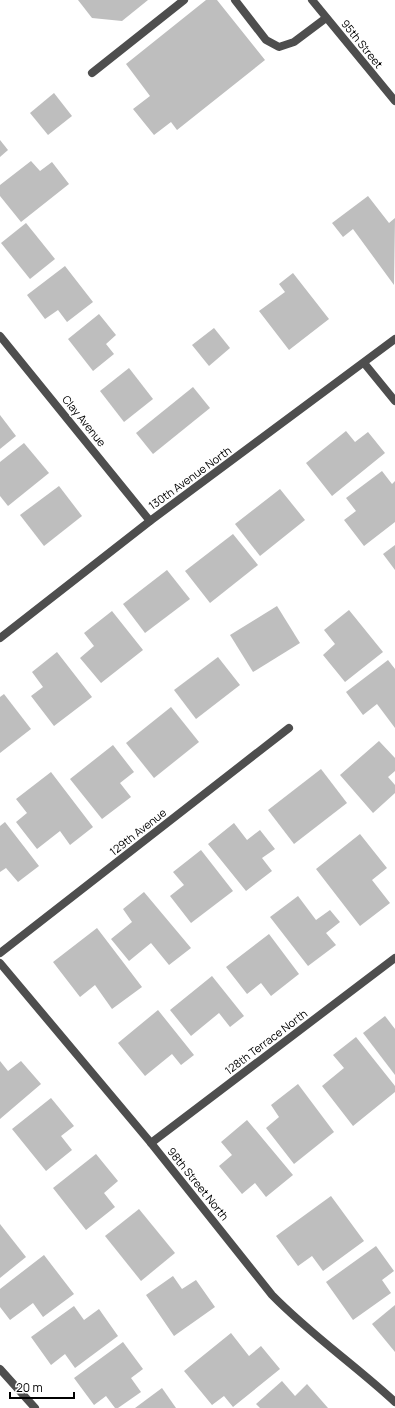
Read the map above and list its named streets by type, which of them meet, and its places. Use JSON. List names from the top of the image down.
{
  "streets": {
    "street": [
      "95th Street",
      "Clay Avenue",
      "130th Avenue North",
      "129th Avenue",
      "128th Terrace North",
      "98th Street North"
    ]
  },
  "crossings": [
    ["Clay Avenue", "130th Avenue North"],
    ["128th Terrace North", "98th Street North"]
  ],
  "scale_bar": "20 m"
}
